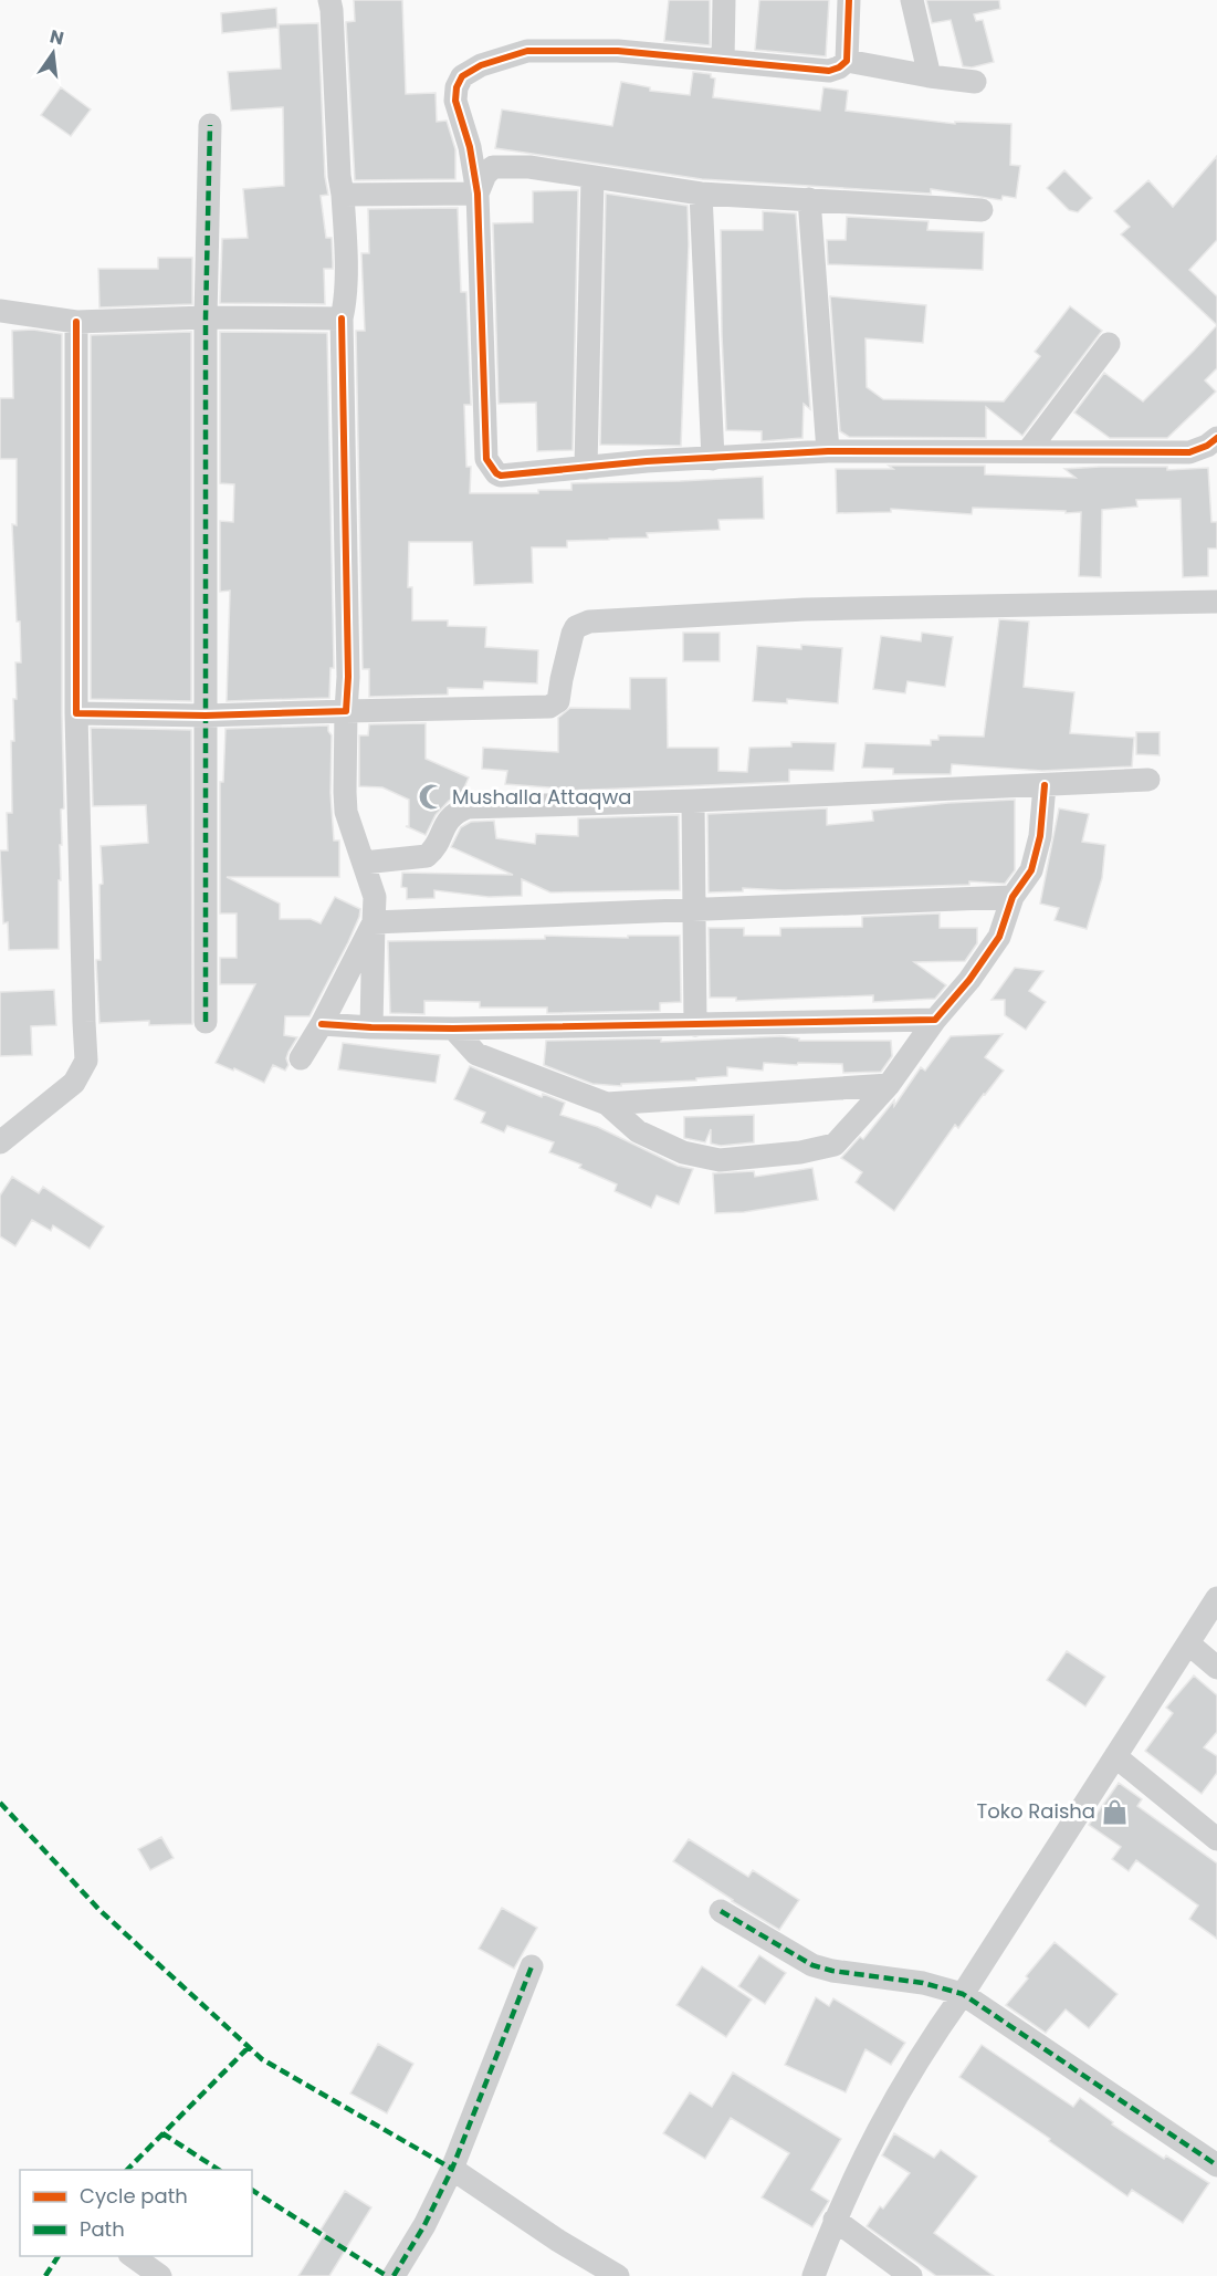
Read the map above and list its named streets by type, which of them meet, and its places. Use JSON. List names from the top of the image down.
{
  "places": {
    "mosque": ["Mushalla Attaqwa"],
    "shop": ["Toko Raisha"]
  },
  "legend": ["Cycle path", "Path"],
  "north": "top"
}
